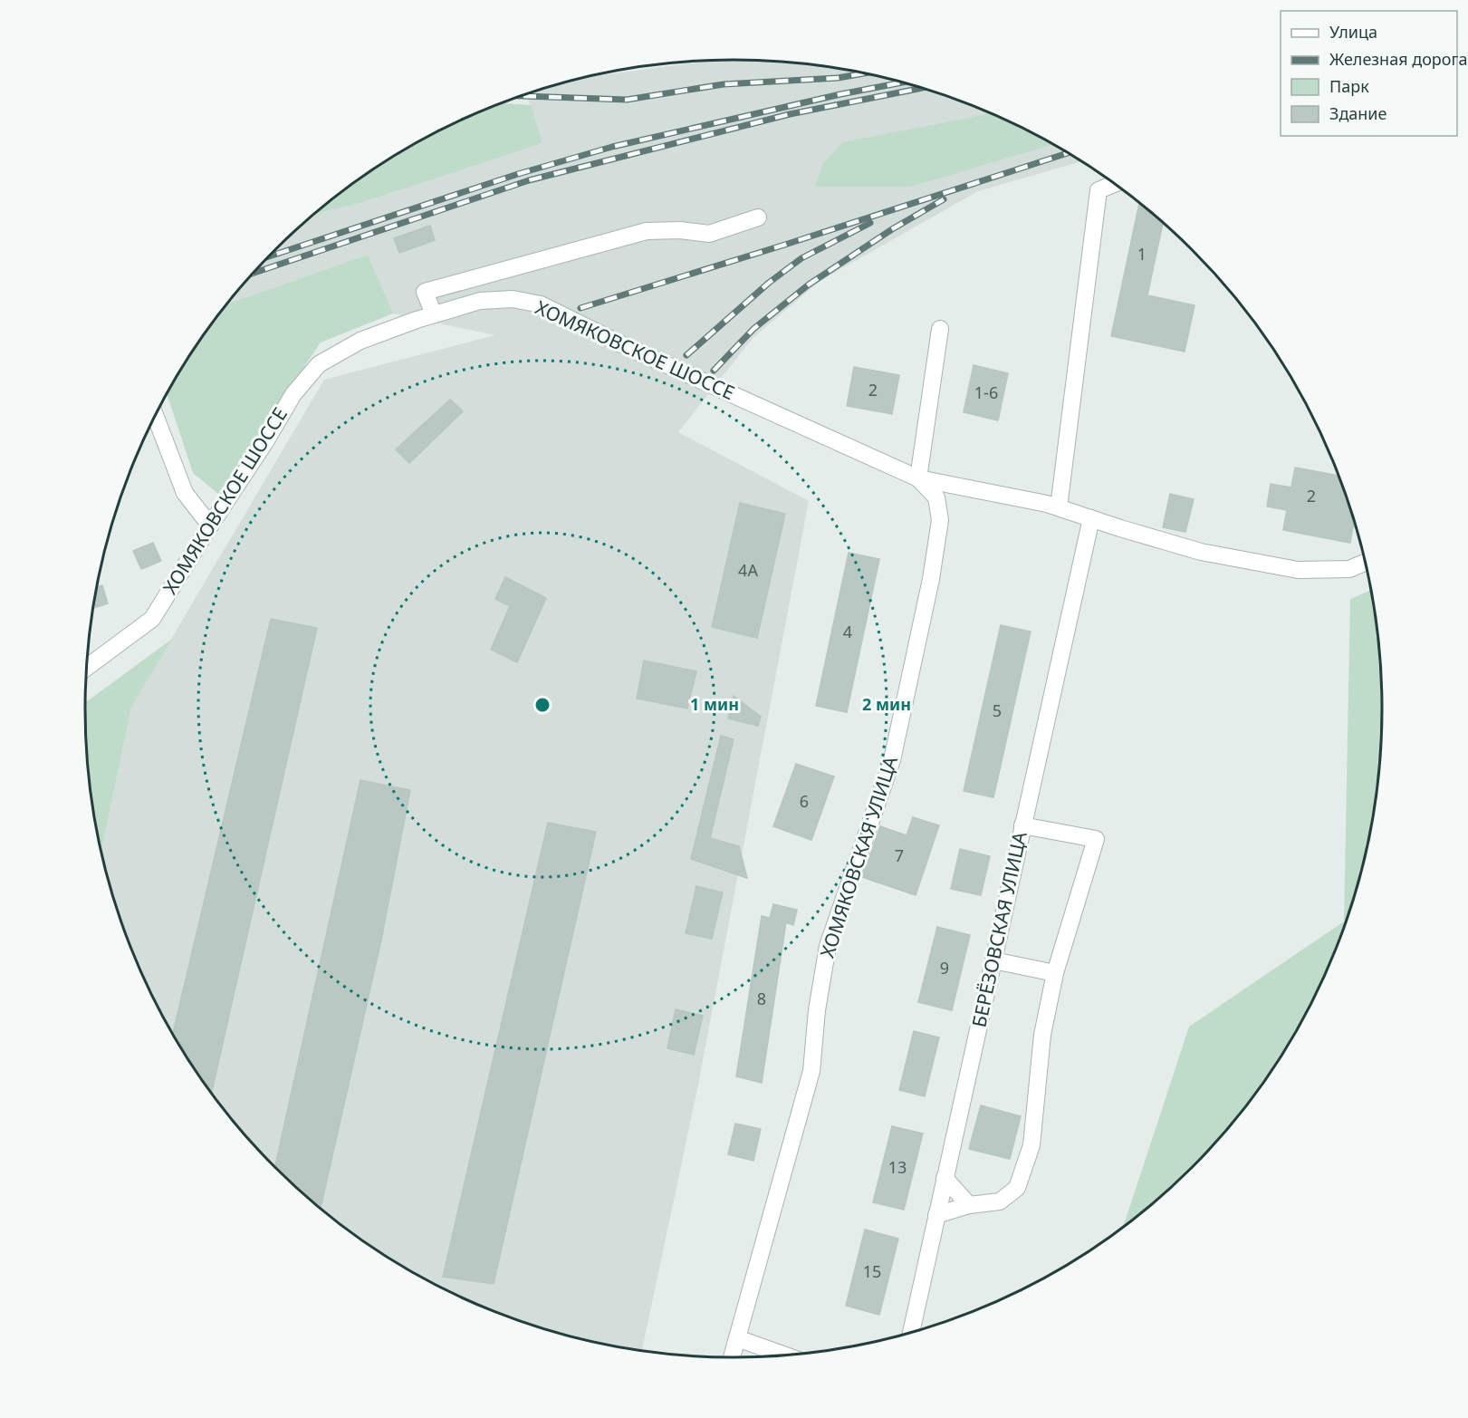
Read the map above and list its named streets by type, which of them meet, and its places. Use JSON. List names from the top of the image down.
{
  "streets": {
    "street": ["ХОМЯКОВСКОЕ ШОССЕ", "ХОМЯКОВСКАЯ УЛИЦА", "БЕРЁЗОВСКАЯ УЛИЦА"]
  },
  "crossings": [
    ["ХОМЯКОВСКОЕ ШОССЕ", "ХОМЯКОВСКАЯ УЛИЦА"]
  ],
  "house_numbers": [
    "1",
    "2",
    "1-6",
    "2",
    "4А",
    "4",
    "5",
    "6",
    "7",
    "9",
    "8",
    "13",
    "15"
  ],
  "legend": [
    "Улица",
    "Железная дорога",
    "Парк",
    "Здание"
  ],
  "rings": ["1 мин", "2 мин"]
}
